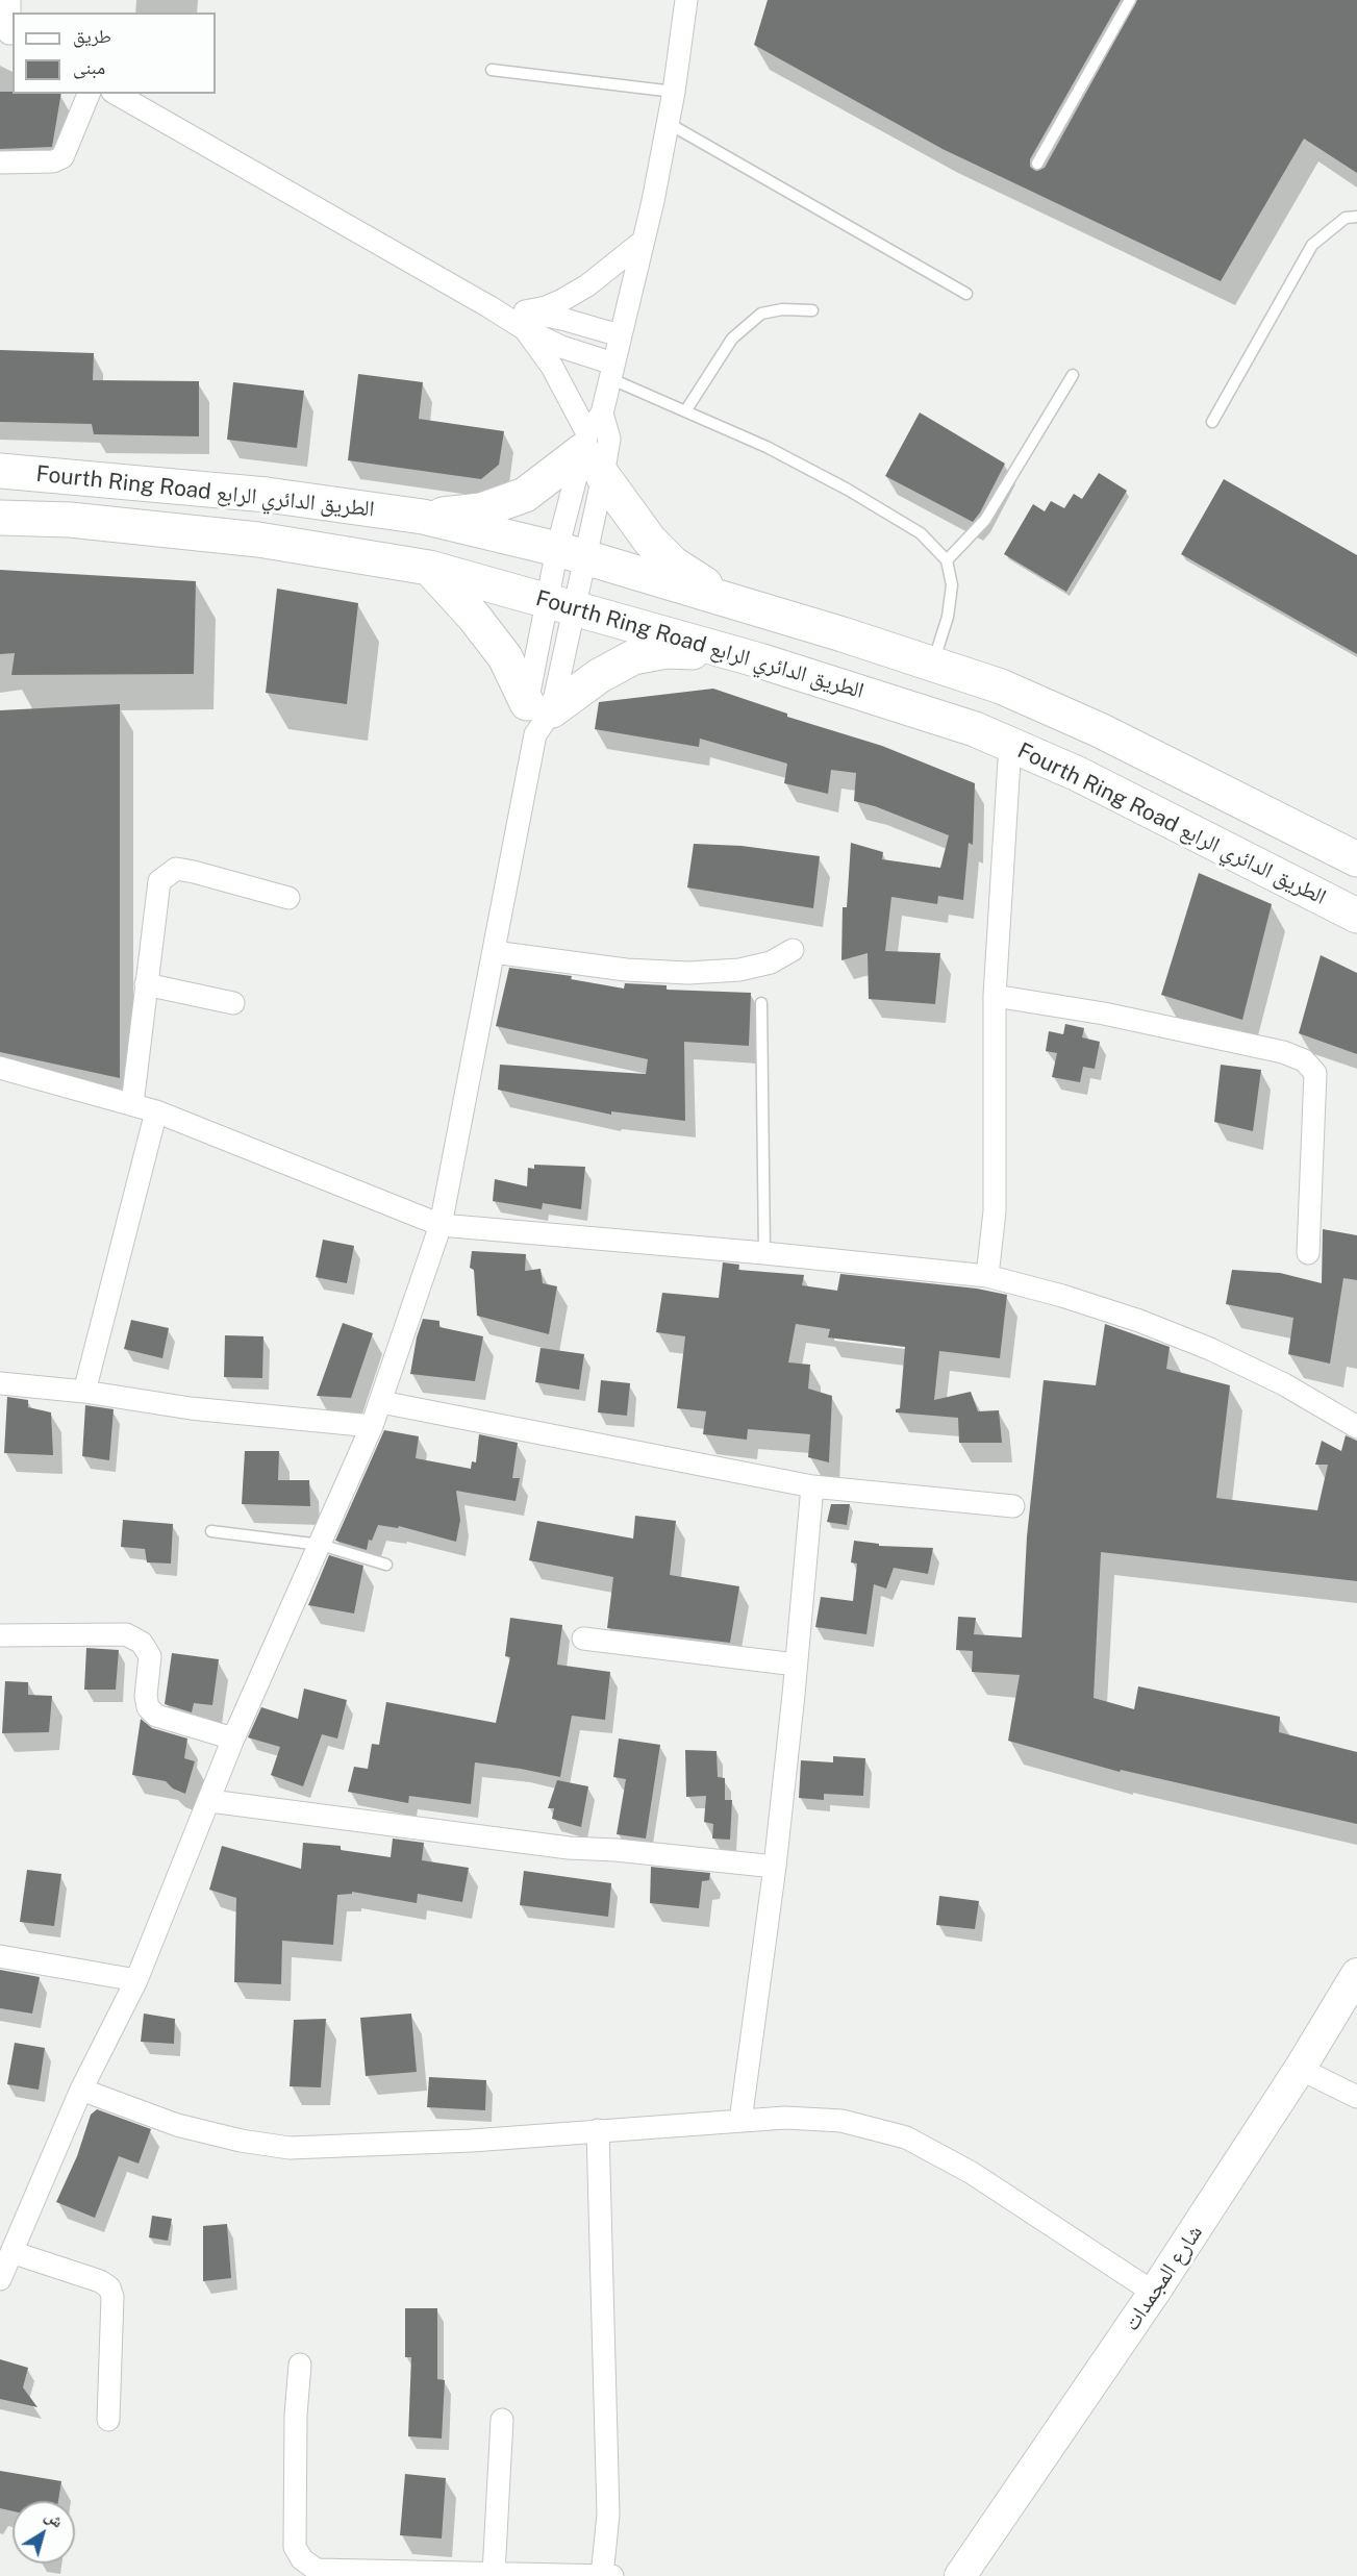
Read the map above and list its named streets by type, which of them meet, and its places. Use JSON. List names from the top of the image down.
{
  "streets": {
    "main road": ["Fourth Ring Road الطريق الدائري الرابع", "شارع المجمدات"]
  },
  "legend": ["طريق", "مبنى"],
  "north": "top right"
}
